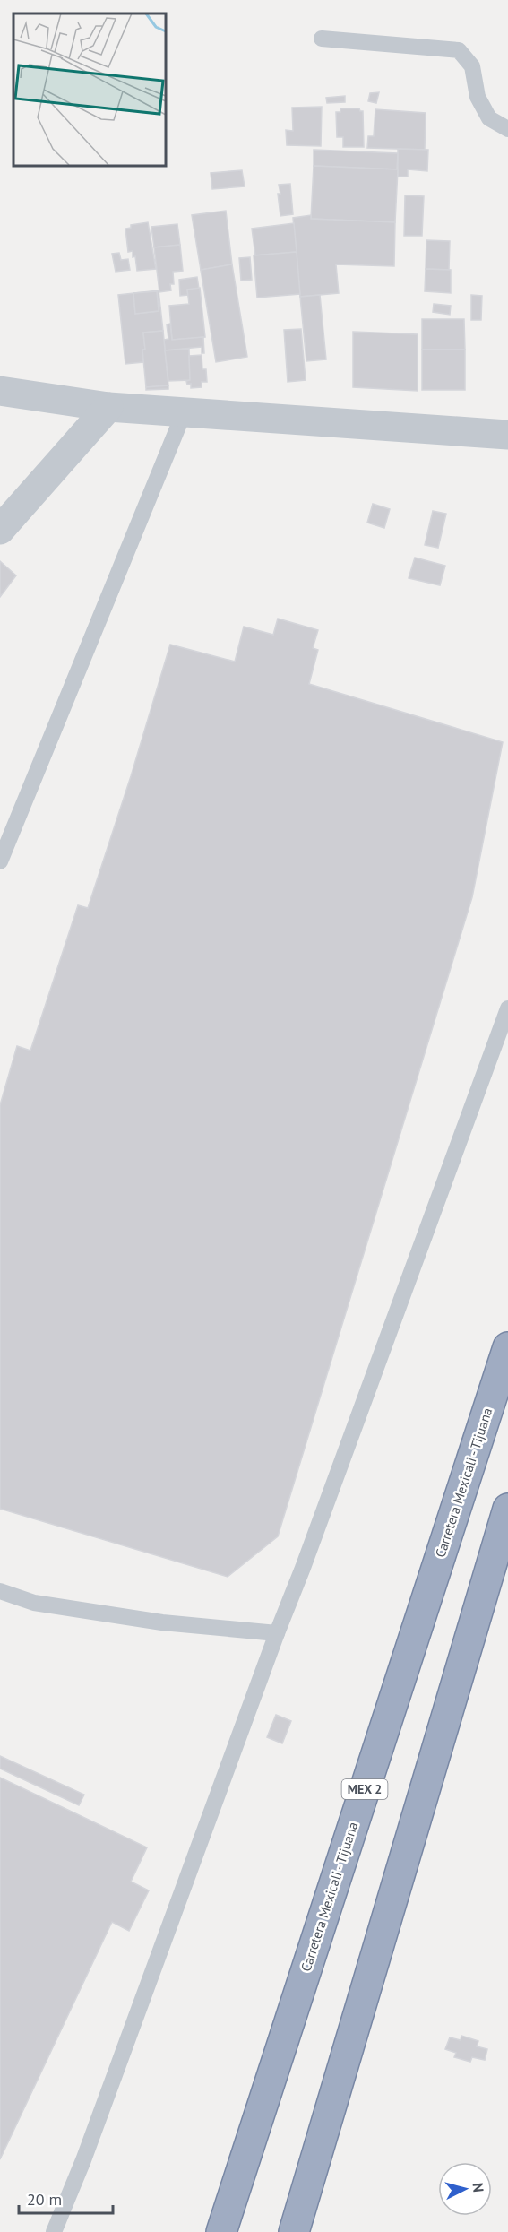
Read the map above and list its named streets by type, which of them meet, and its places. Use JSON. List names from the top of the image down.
{
  "streets": {
    "highway": ["Carretera Mexicali - Tijuana", "MEX 2"]
  },
  "scale_bar": "20 m",
  "north": "right"
}
